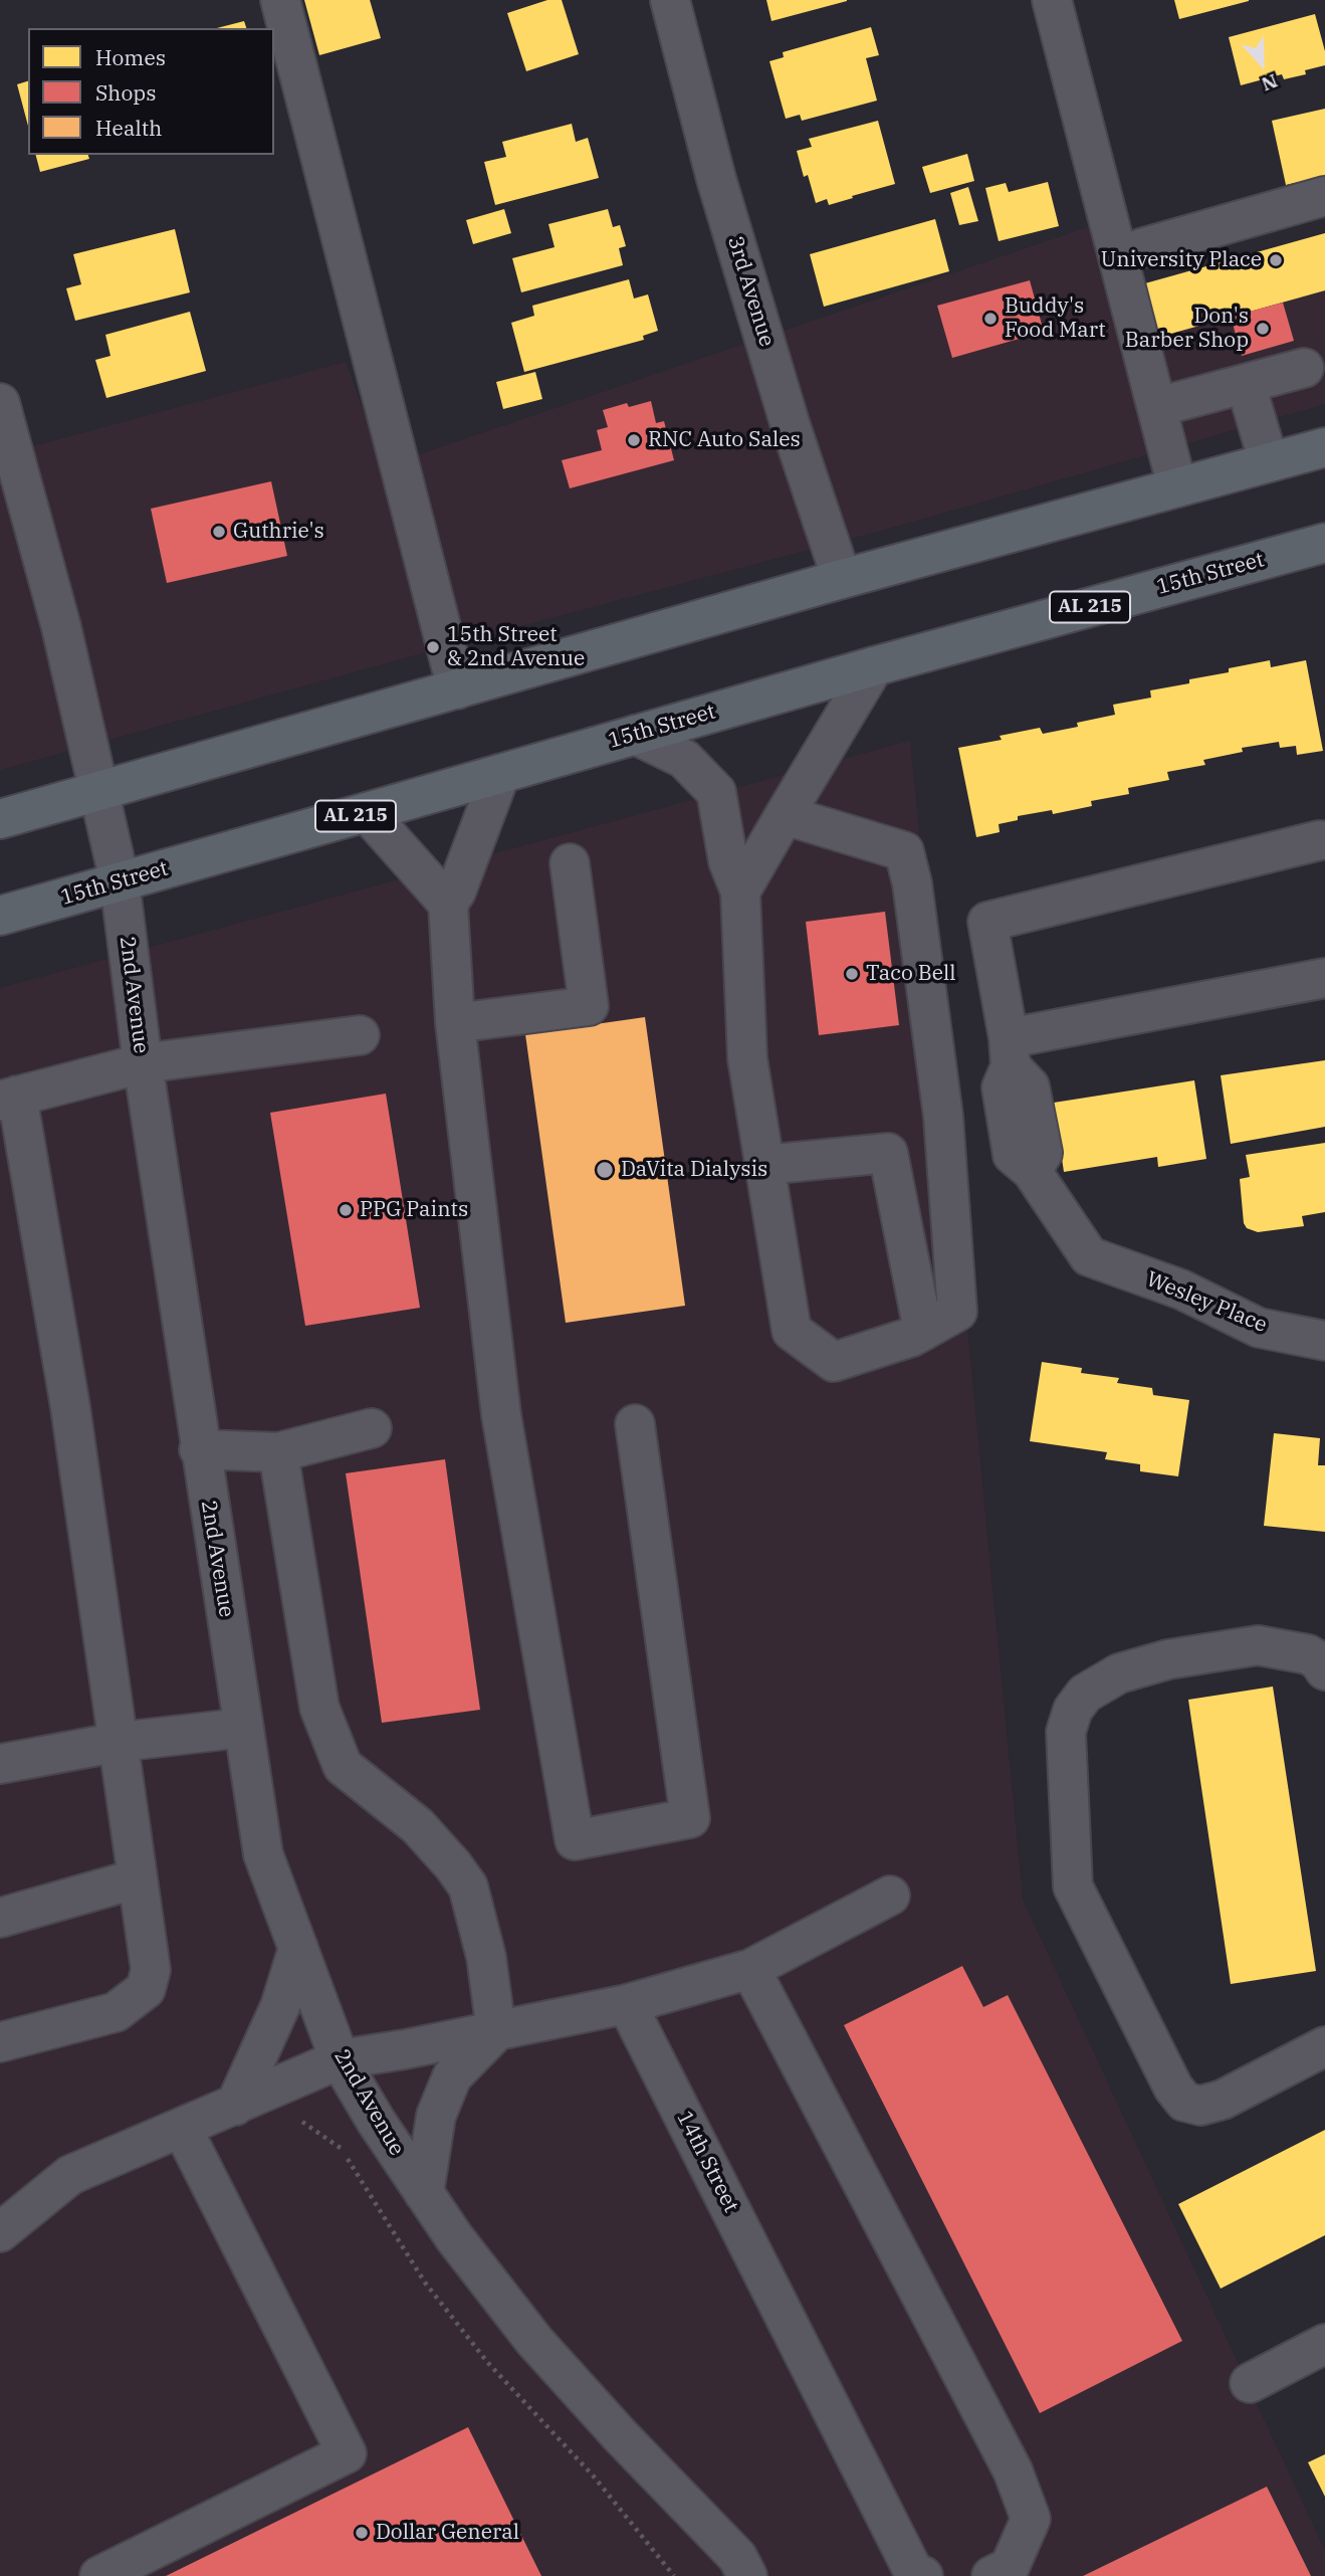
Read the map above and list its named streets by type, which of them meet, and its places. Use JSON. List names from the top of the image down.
{
  "streets": {
    "main road": ["15th Street", "AL 215"],
    "street": [
      "3rd Avenue",
      "2nd Avenue",
      "Wesley Place",
      "14th Street"
    ]
  },
  "crossings": [
    ["15th Street", "2nd Avenue"]
  ],
  "places": [
    "University Place",
    "Buddy's Food Mart",
    "Don's Barber Shop",
    "RNC Auto Sales",
    "Guthrie's",
    "15th Street & 2nd Avenue",
    "Taco Bell",
    "DaVita Dialysis",
    "PPG Paints",
    "Dollar General"
  ],
  "legend": ["Homes", "Shops", "Health"],
  "north": "bottom"
}
